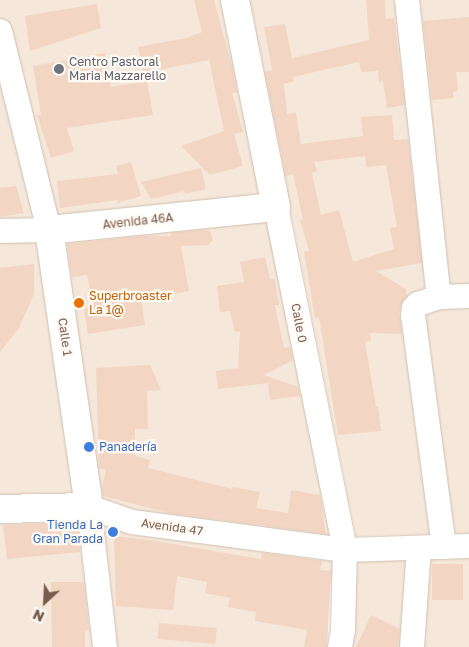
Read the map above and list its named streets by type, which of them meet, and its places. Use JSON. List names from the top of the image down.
{
  "streets": {
    "street": [
      "Avenida 46A",
      "Calle 0",
      "Calle 1",
      "Avenida 47"
    ]
  },
  "crossings": [
    ["Avenida 46A", "Calle 0"],
    ["Avenida 46A", "Calle 1"],
    ["Calle 0", "Avenida 47"],
    ["Calle 1", "Avenida 47"]
  ],
  "places": [
    "Centro Pastoral Maria Mazzarello",
    "Superbroaster La 1@",
    "Panadería",
    "Tienda La Gran Parada"
  ],
  "north": "bottom left"
}
